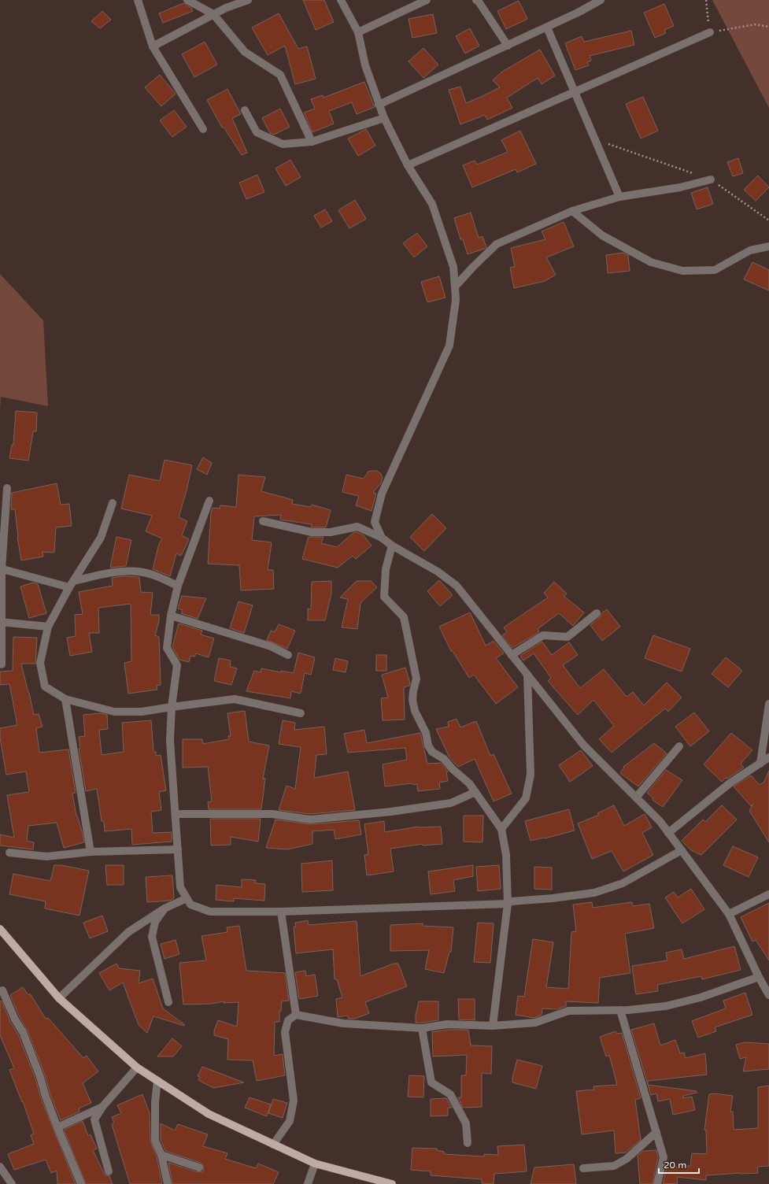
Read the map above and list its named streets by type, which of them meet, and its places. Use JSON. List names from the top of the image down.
{
  "scale_bar": "20 m"
}
